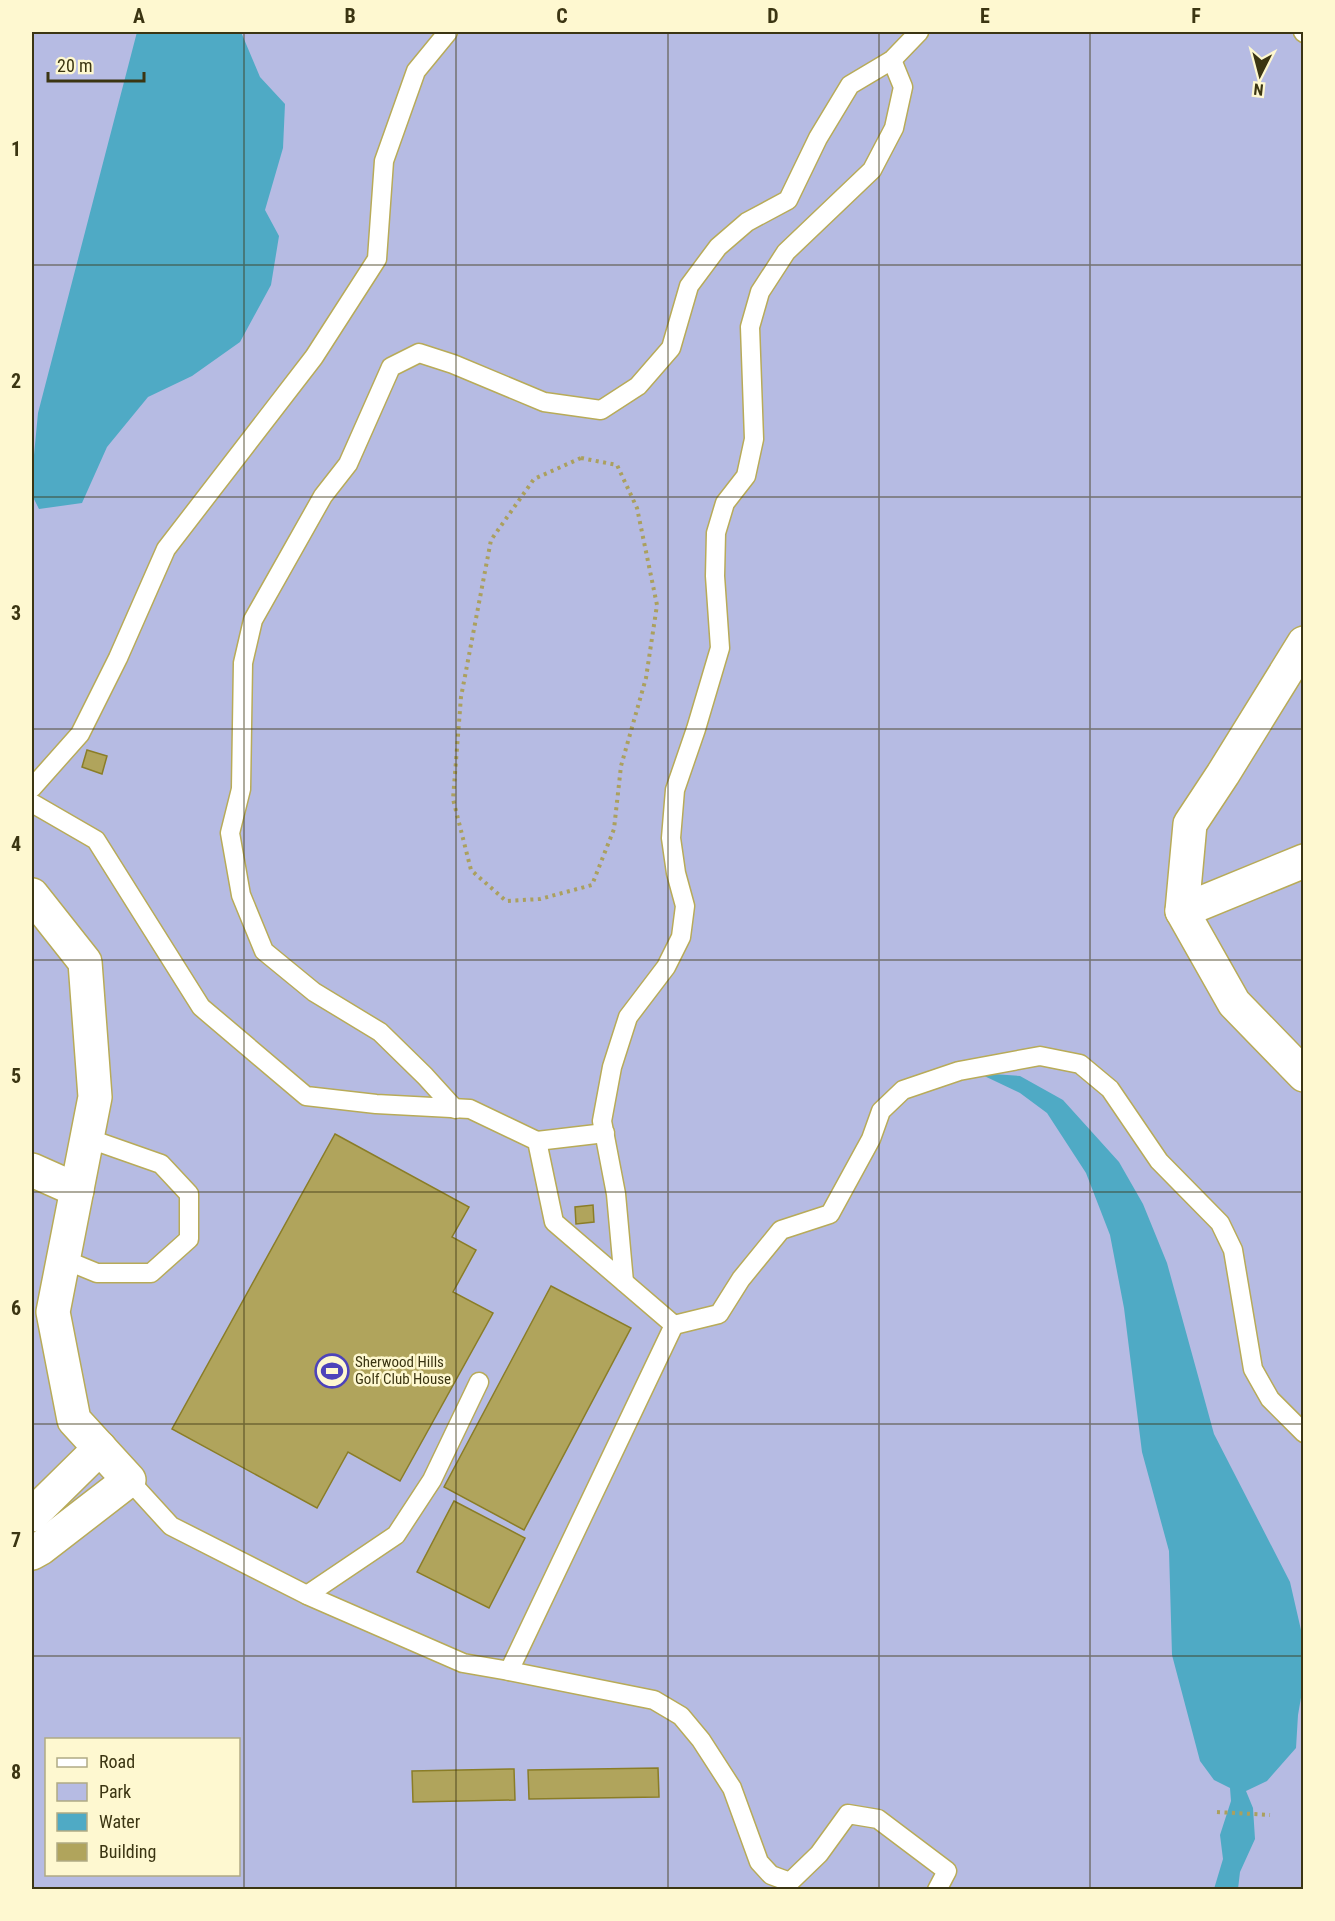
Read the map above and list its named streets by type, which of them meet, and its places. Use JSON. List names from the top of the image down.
{
  "places": {
    "sports": ["Sherwood Hills Golf Club House"]
  },
  "legend": [
    "Road",
    "Park",
    "Water",
    "Building"
  ],
  "scale_bar": "20 m",
  "north": "bottom",
  "grid": {
    "columns": [
      "A",
      "B",
      "C",
      "D",
      "E",
      "F"
    ],
    "rows": [
      "1",
      "2",
      "3",
      "4",
      "5",
      "6",
      "7",
      "8"
    ]
  }
}
